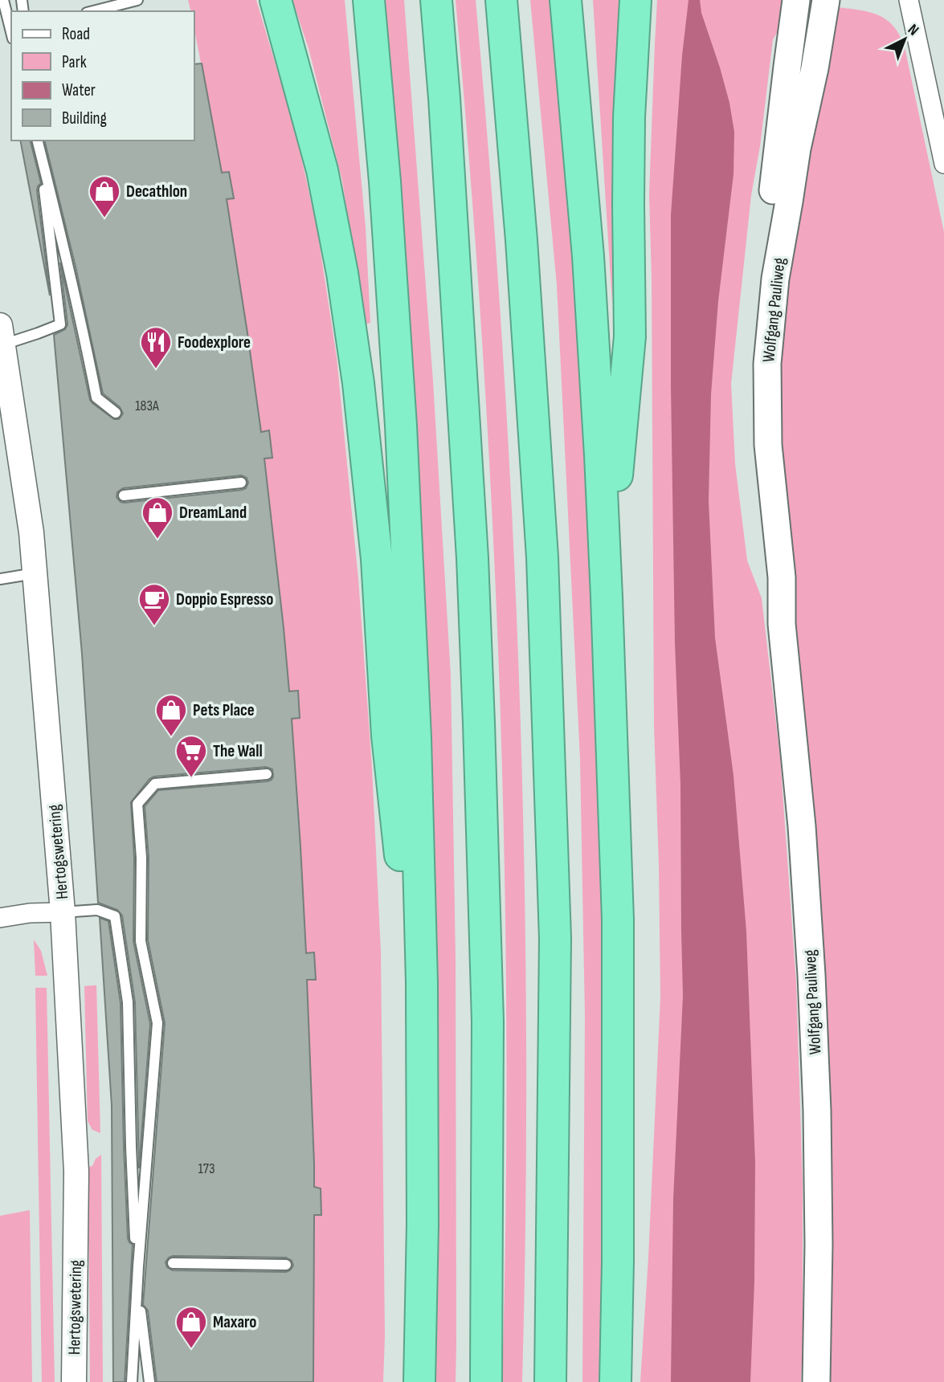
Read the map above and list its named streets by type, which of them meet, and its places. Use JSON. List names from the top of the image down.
{
  "streets": {
    "main road": ["Wolfgang Pauliweg"],
    "street": ["Hertogswetering"]
  },
  "places": {
    "shop": [
      "Decathlon",
      "DreamLand",
      "Pets Place",
      "Maxaro"
    ],
    "restaurant": ["Foodexplore"],
    "cafe": ["Doppio Espresso"],
    "supermarket": ["The Wall"]
  },
  "house_numbers": ["183A", "173"],
  "legend": [
    "Road",
    "Park",
    "Water",
    "Building"
  ],
  "north": "top right"
}
